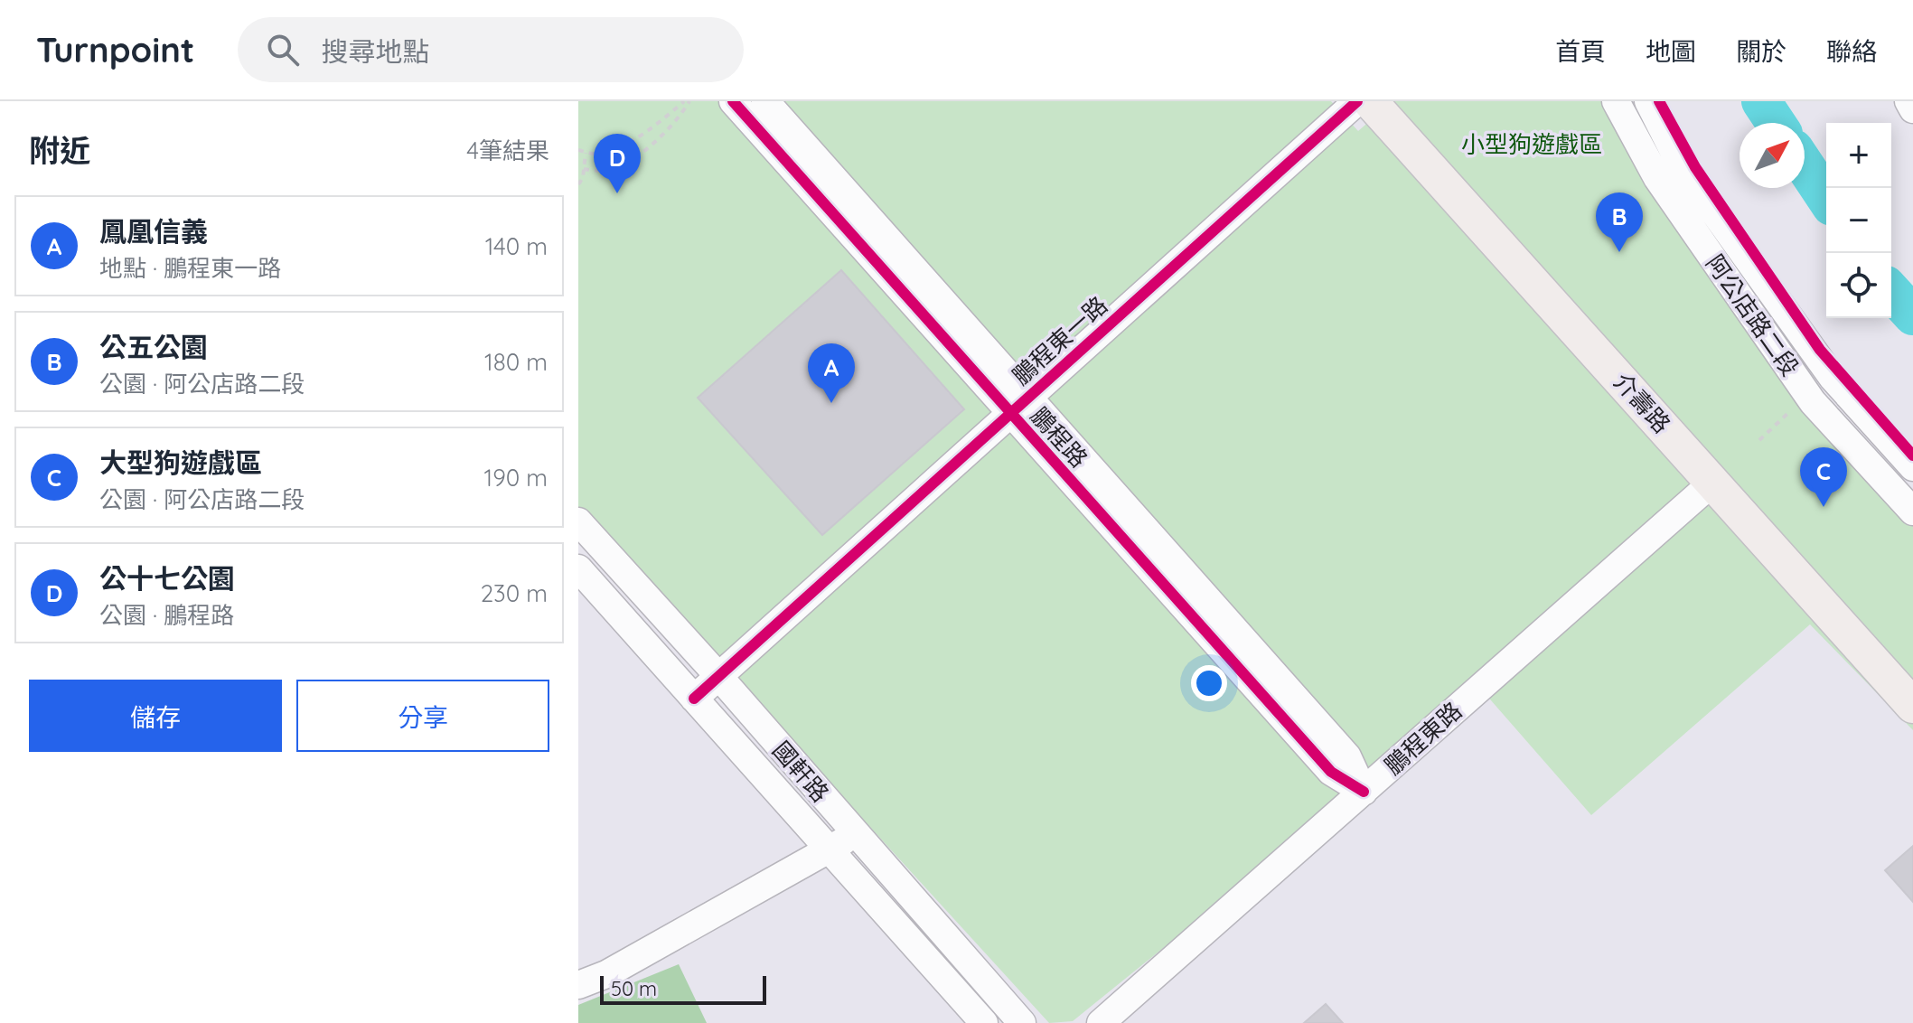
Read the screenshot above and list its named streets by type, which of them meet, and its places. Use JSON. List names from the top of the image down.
{
  "streets": {
    "main road": ["介壽路"],
    "street": [
      "阿公店路二段",
      "鵬程東一路",
      "鵬程路",
      "鵬程東路",
      "國軒路"
    ]
  },
  "crossings": [
    ["鵬程東一路", "鵬程路"],
    ["鵬程東一路", "國軒路"],
    ["介壽路", "鵬程東路"],
    ["鵬程路", "鵬程東路"]
  ],
  "parks": ["小型狗遊戲區"],
  "scale_bar": "50 m",
  "north": "top right",
  "page": {
    "header": "Turnpoint",
    "search": "搜尋地點",
    "nav": [
      "首頁",
      "地圖",
      "關於",
      "聯絡"
    ],
    "heading": ["附近", "4筆結果"],
    "map_buttons": ["+", "−"],
    "pins": [
      "D",
      "B",
      "A",
      "C"
    ],
    "list": [
      {
        "mark": "A",
        "name": "鳳凰信義",
        "note": "地點 · 鵬程東一路",
        "value": "140 m"
      },
      {
        "mark": "B",
        "name": "公五公園",
        "note": "公園 · 阿公店路二段",
        "value": "180 m"
      },
      {
        "mark": "C",
        "name": "大型狗遊戲區",
        "note": "公園 · 阿公店路二段",
        "value": "190 m"
      },
      {
        "mark": "D",
        "name": "公十七公園",
        "note": "公園 · 鵬程路",
        "value": "230 m"
      }
    ],
    "buttons": ["儲存", "分享"],
    "scale": "50 m"
  }
}
